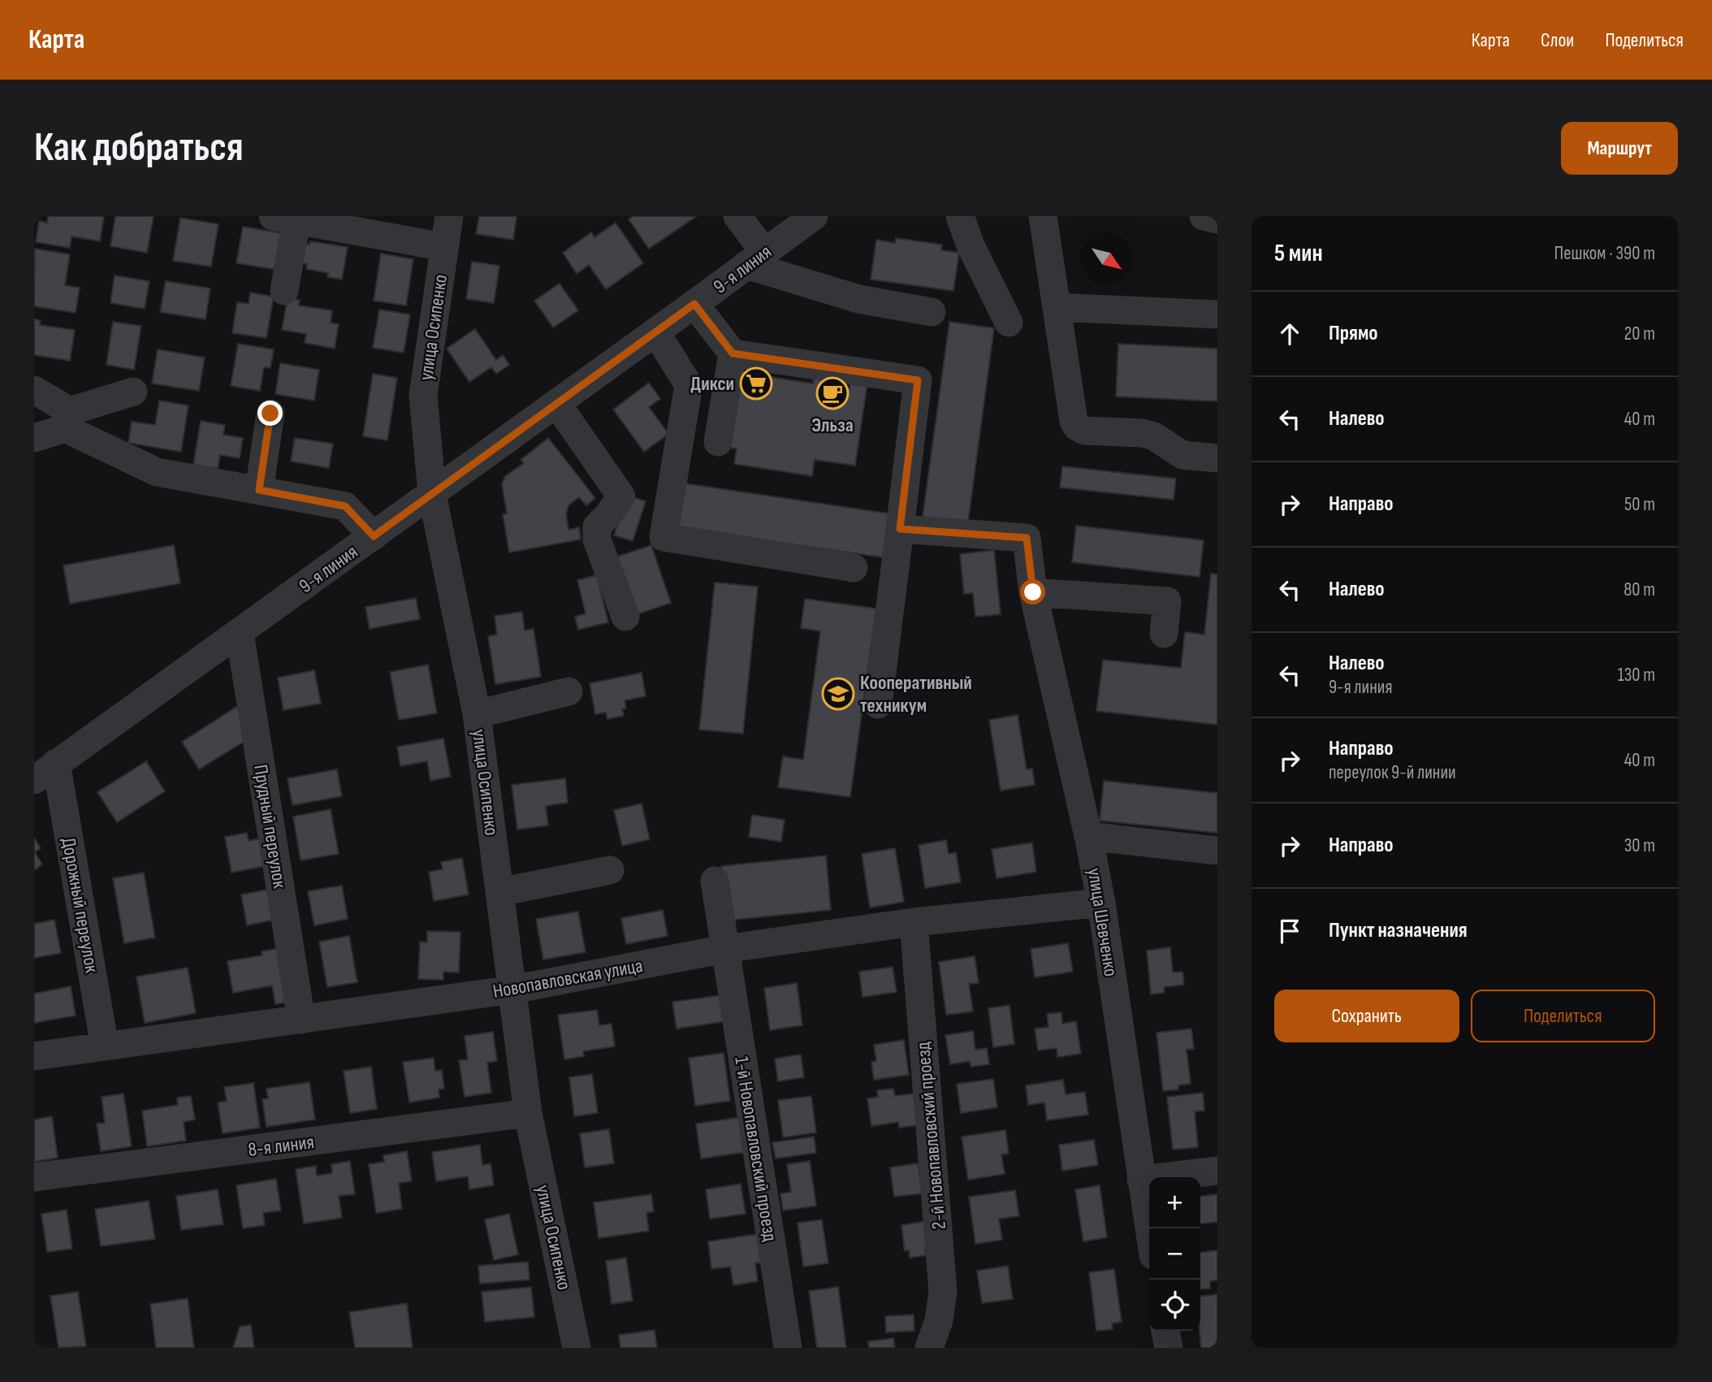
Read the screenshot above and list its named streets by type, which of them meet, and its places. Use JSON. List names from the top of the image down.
{
  "streets": {
    "street": [
      "9-я линия",
      "улица Осипенко",
      "Прудный переулок",
      "Дорожный переулок",
      "улица Шевченко",
      "Новопавловская улица",
      "2-й Новопавловский проезд",
      "8-я линия",
      "1-й Новопавловский проезд"
    ]
  },
  "crossings": [
    ["9-я линия", "улица Осипенко"],
    ["9-я линия", "Прудный переулок"],
    ["9-я линия", "Дорожный переулок"],
    ["улица Осипенко", "Новопавловская улица"],
    ["улица Осипенко", "8-я линия"],
    ["Прудный переулок", "Новопавловская улица"],
    ["Дорожный переулок", "Новопавловская улица"],
    ["улица Шевченко", "Новопавловская улица"],
    ["Новопавловская улица", "2-й Новопавловский проезд"],
    ["Новопавловская улица", "1-й Новопавловский проезд"]
  ],
  "places": {
    "supermarket": ["Дикси"],
    "cafe": ["Эльза"],
    "school or university": ["Кооперативный техникум"]
  },
  "north": "bottom right",
  "page": {
    "header": "Карта",
    "nav": ["Карта", "Слои", "Поделиться"],
    "buttons": [
      "Маршрут",
      ["Сохранить", "Поделиться"]
    ],
    "title": "Как добраться",
    "heading": ["5 мин", "Пешком · 390 m"],
    "list": [
      ["Прямо", "20 m"],
      ["Налево", "40 m"],
      ["Направо", "50 m"],
      ["Налево", "80 m"],
      ["Налево", "9-я линия", "130 m"],
      ["Направо", "переулок 9-й линии", "40 m"],
      ["Направо", "30 m"],
      "Пункт назначения"
    ],
    "map_buttons": ["+", "−"]
  }
}
